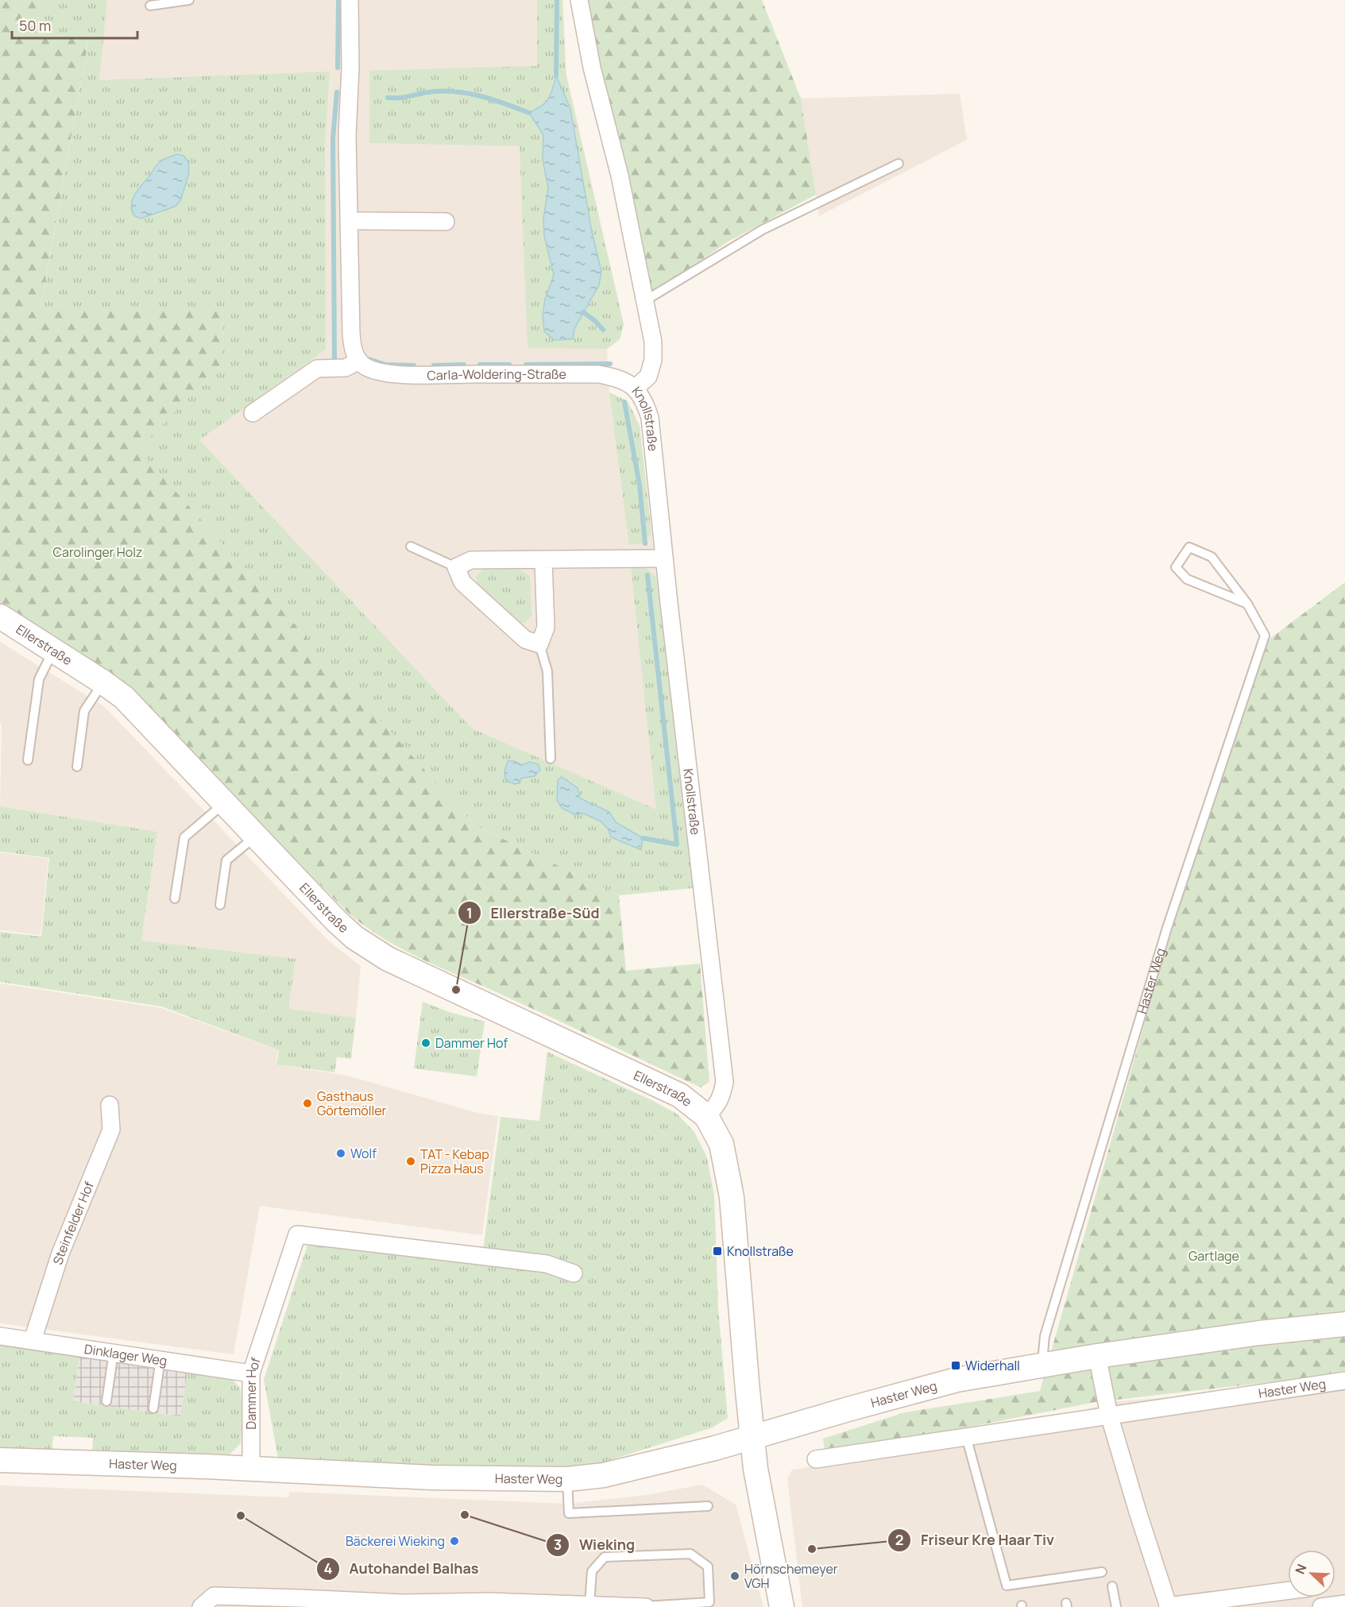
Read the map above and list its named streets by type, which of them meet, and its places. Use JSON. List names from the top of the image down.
{
  "streets": {
    "street": [
      "Carla-Woldering-Straße",
      "Knollstraße",
      "Ellerstraße",
      "Haster Weg",
      "Steinfelder Hof",
      "Dinklager Weg",
      "Dammer Hof"
    ]
  },
  "crossings": [
    ["Carla-Woldering-Straße", "Knollstraße"],
    ["Knollstraße", "Ellerstraße"],
    ["Haster Weg", "Dammer Hof"],
    ["Steinfelder Hof", "Dinklager Weg"],
    ["Dinklager Weg", "Dammer Hof"]
  ],
  "parks": ["Carolinger Holz", "Gartlage"],
  "places": {
    "other": [
      "Ellerstraße-Süd",
      "Dammer Hof",
      "Gasthaus Görtemöller",
      "Wolf",
      "TAT - Kebap Pizza Haus",
      "Wieking",
      "Autohandel Balhas",
      "Bäckerei Wieking",
      "Friseur Kre Haar Tiv",
      "Hörnschemeyer VGH"
    ],
    "transit": ["Knollstraße", "Widerhall"]
  },
  "scale_bar": "50 m",
  "north": "top left"
}
